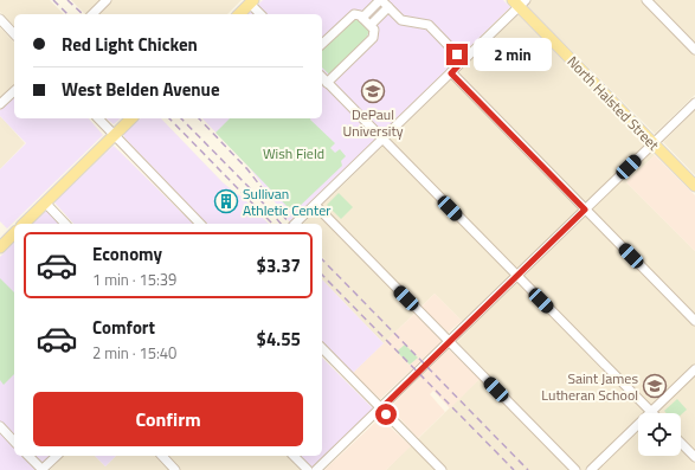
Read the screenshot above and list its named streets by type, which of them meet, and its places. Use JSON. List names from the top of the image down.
{
  "streets": {
    "main road": ["North Halsted Street"]
  },
  "parks": ["Wish Field"],
  "places": {
    "school or university": ["DePaul University", "Saint James Lutheran School"],
    "building": ["Sullivan Athletic Center"]
  },
  "page": {
    "banner": ["Red Light Chicken", "West Belden Avenue"],
    "bubble": "2 min",
    "list": [
      {
        "name": "Economy",
        "note": "1 min · 15:39",
        "value": "$3.37"
      },
      {
        "name": "Comfort",
        "note": "2 min · 15:40",
        "value": "$4.55"
      }
    ],
    "buttons": "Confirm"
  }
}
